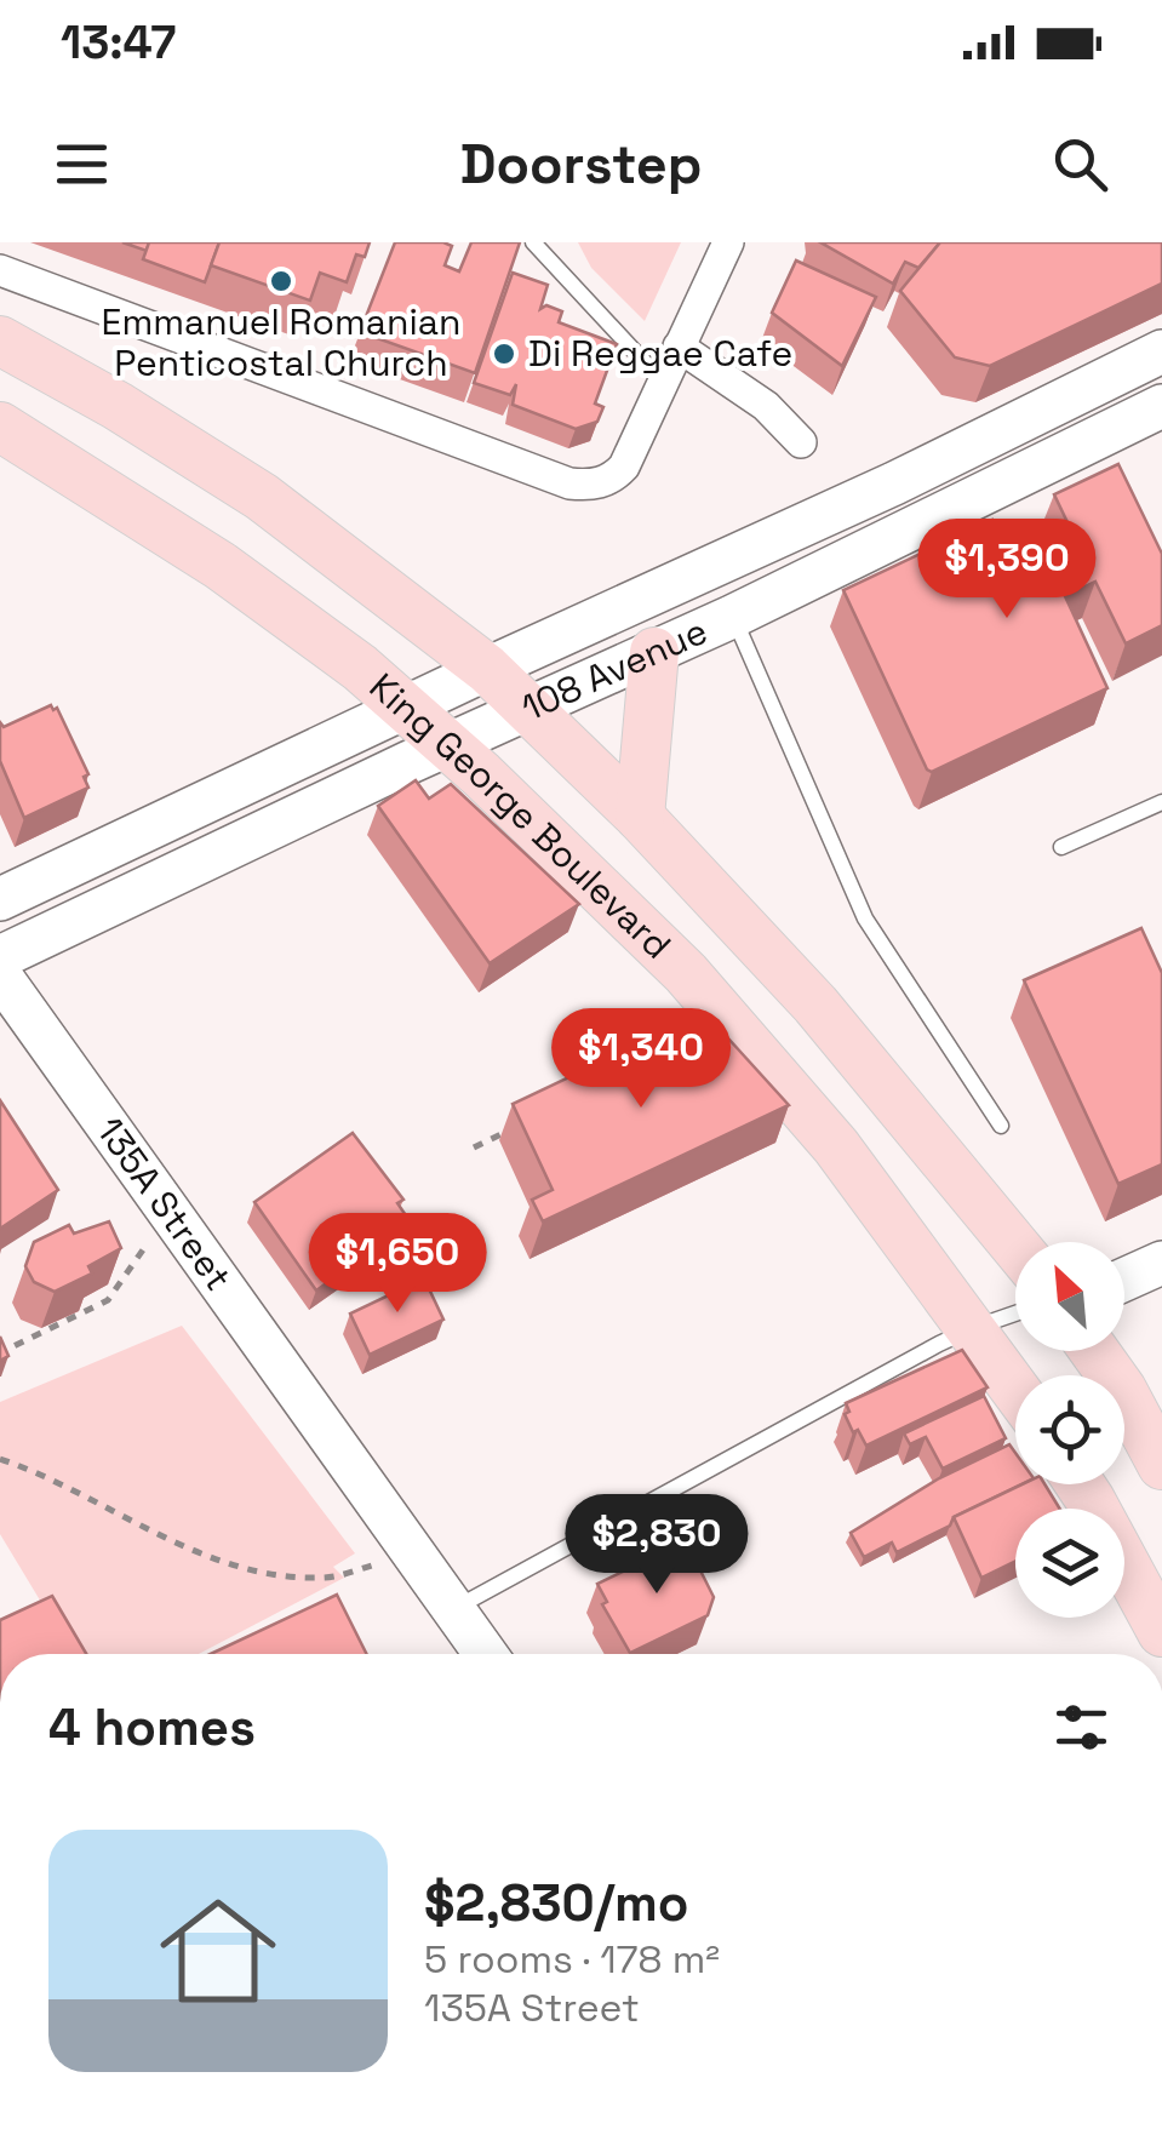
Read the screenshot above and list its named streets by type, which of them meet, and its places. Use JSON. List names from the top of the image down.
{
  "streets": {
    "main road": ["108 Avenue", "King George Boulevard", "135A Street"]
  },
  "crossings": [
    ["108 Avenue", "King George Boulevard"]
  ],
  "places": ["Emmanuel Romanian Penticostal Church", "Di Reggae Cafe"],
  "north": "top left",
  "page": {
    "status": "13:47",
    "header": "Doorstep",
    "price": [
      "$1,390",
      "$1,340",
      "$1,650",
      "$2,830"
    ],
    "heading": "4 homes",
    "list": [
      {
        "name": "$2,830/mo",
        "note": "5 rooms · 178 m² · 135A Street"
      }
    ]
  }
}
